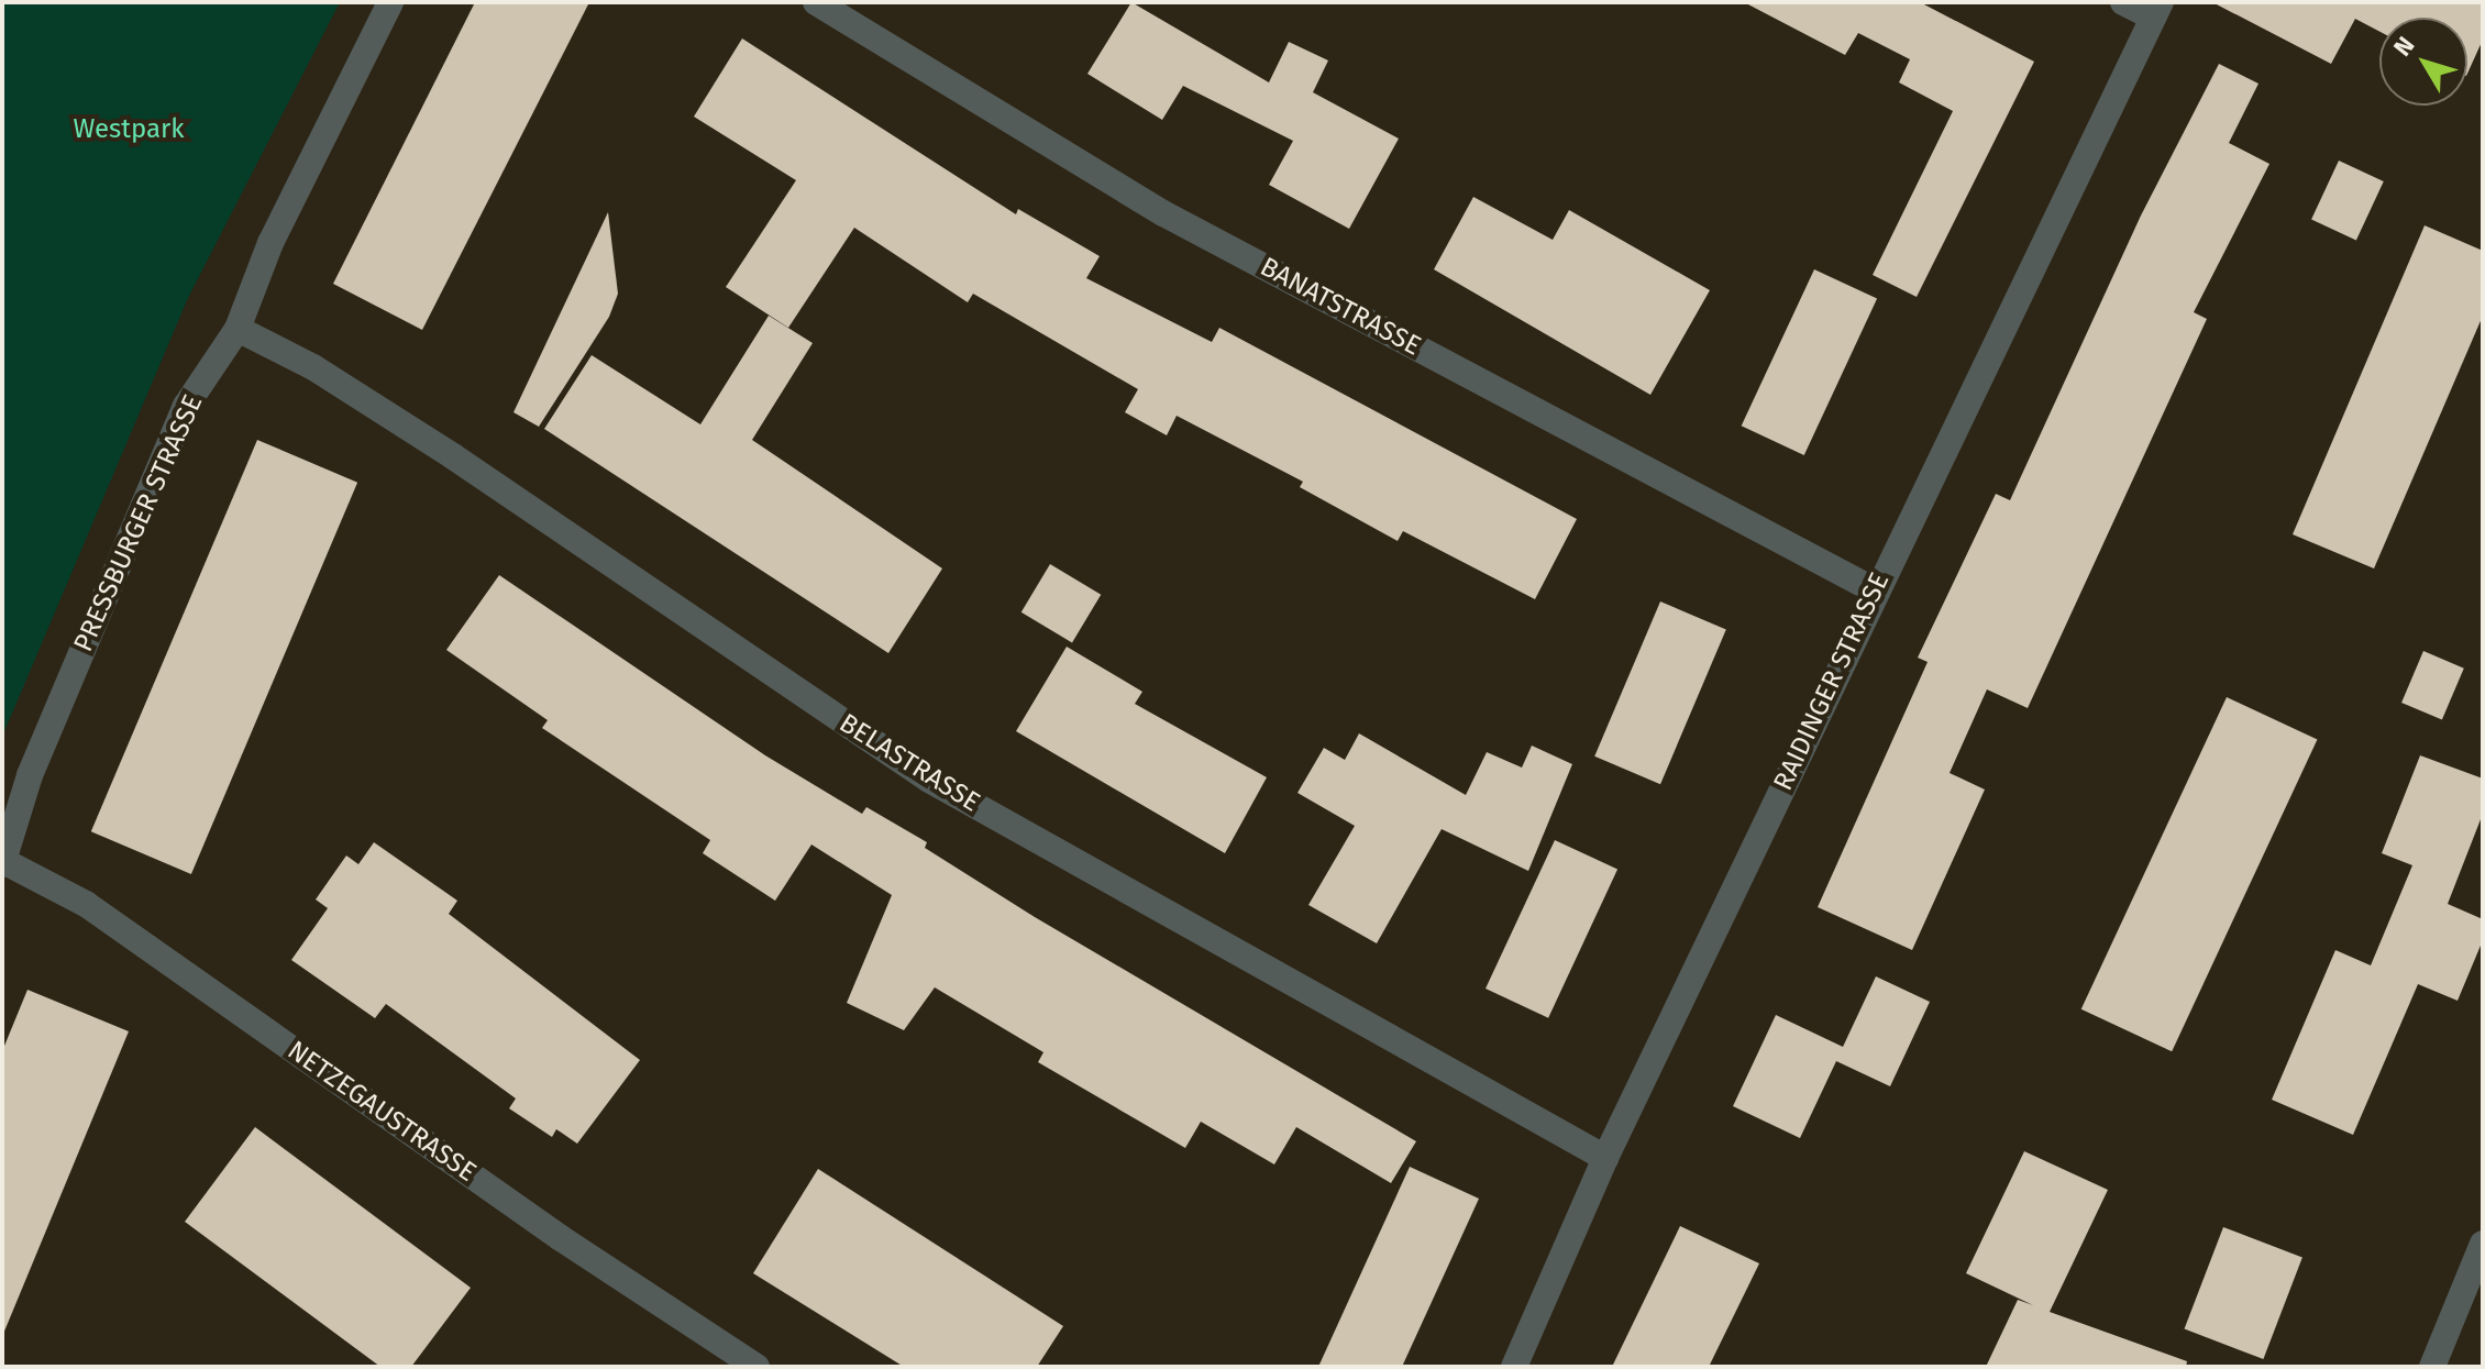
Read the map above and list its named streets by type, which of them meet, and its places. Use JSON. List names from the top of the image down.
{
  "streets": {
    "street": [
      "BANATSTRASSE",
      "PRESSBURGER STRASSE",
      "RAIDINGER STRASSE",
      "BELASTRASSE",
      "NETZEGAUSTRASSE"
    ]
  },
  "crossings": [
    ["BANATSTRASSE", "RAIDINGER STRASSE"],
    ["PRESSBURGER STRASSE", "BELASTRASSE"],
    ["PRESSBURGER STRASSE", "NETZEGAUSTRASSE"],
    ["RAIDINGER STRASSE", "BELASTRASSE"]
  ],
  "parks": ["Westpark"],
  "north": "top left"
}
